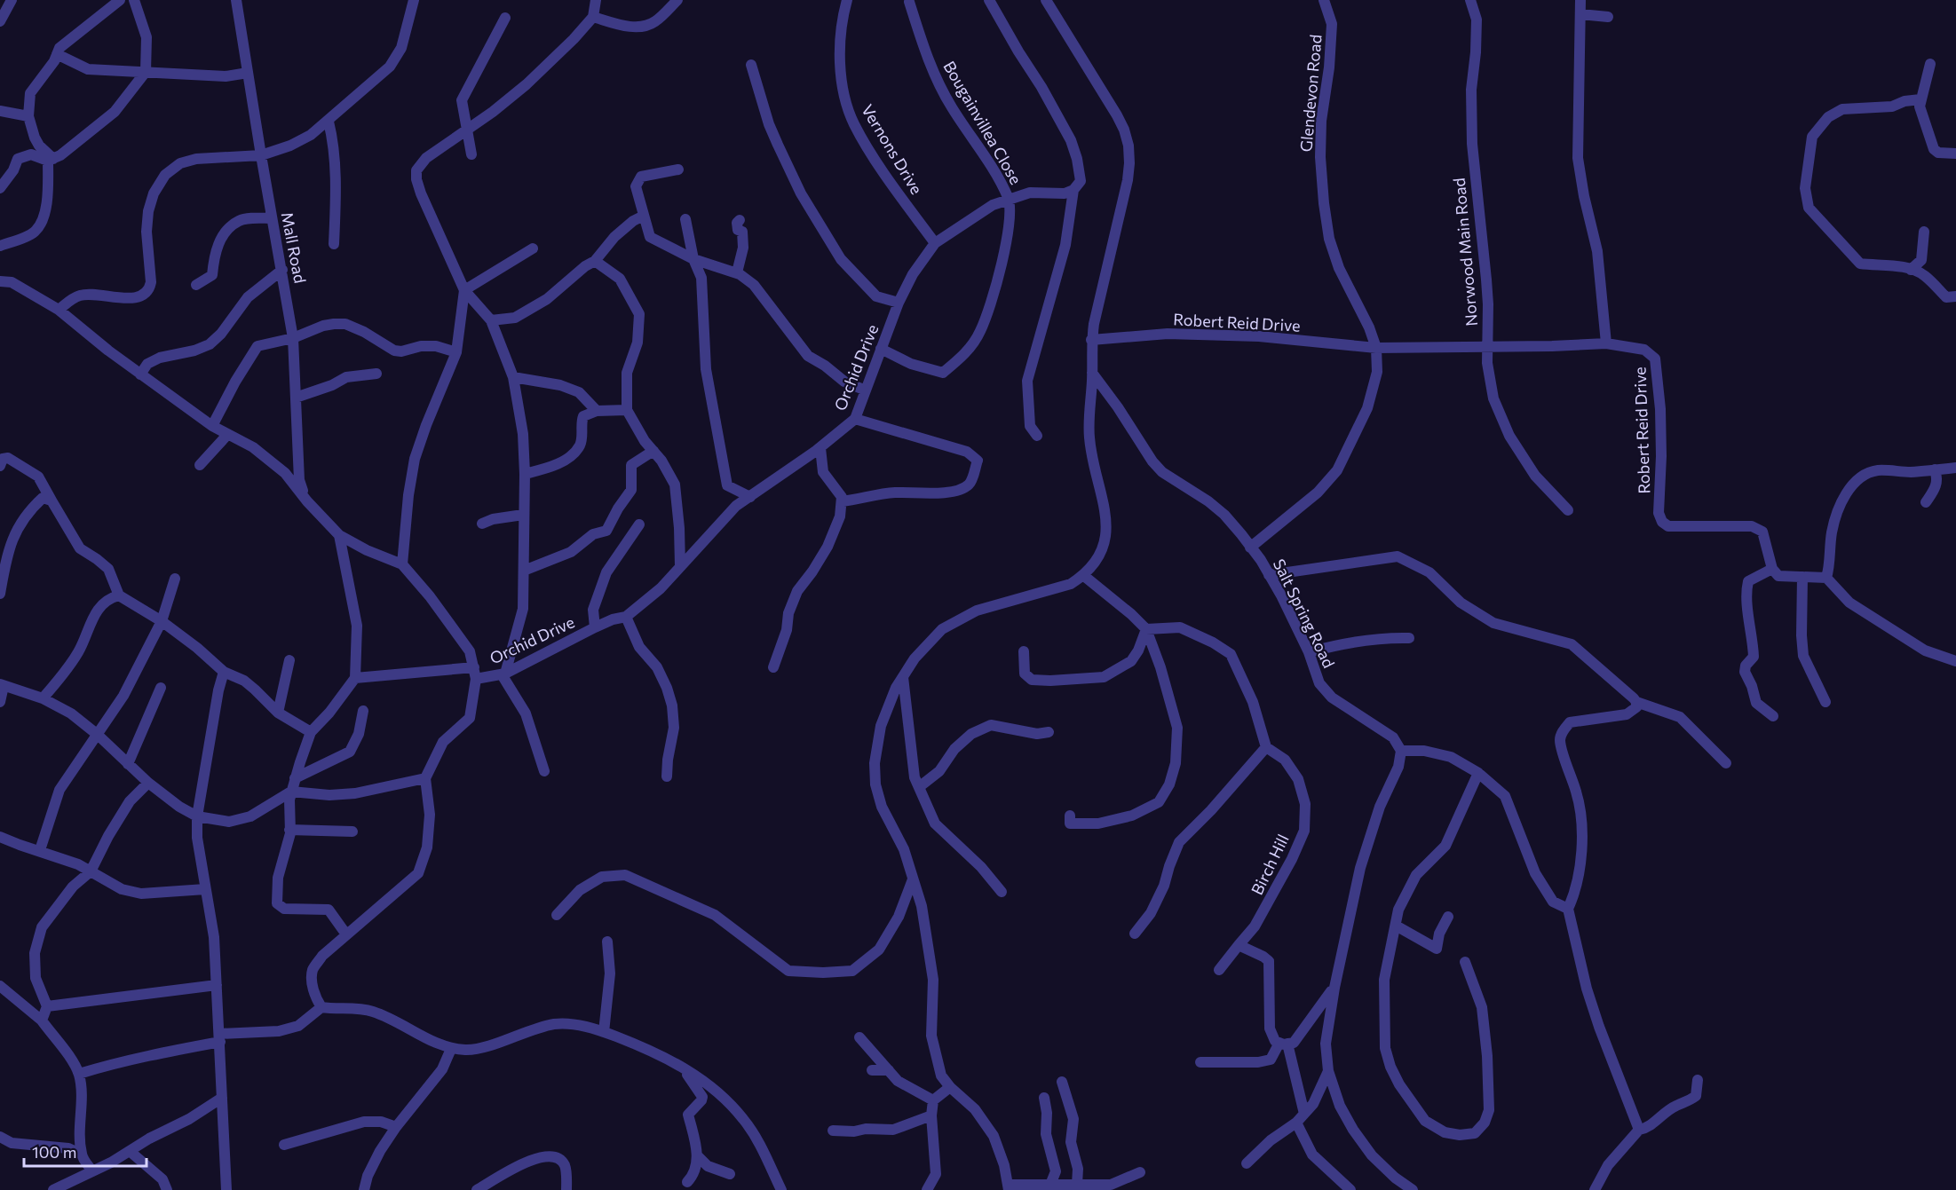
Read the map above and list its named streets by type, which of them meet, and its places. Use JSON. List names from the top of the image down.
{
  "streets": {
    "street": [
      "Glendevon Road",
      "Bougainvillea Close",
      "Vernons Drive",
      "Mall Road",
      "Norwood Main Road",
      "Robert Reid Drive",
      "Orchid Drive",
      "Salt Spring Road",
      "Birch Hill"
    ]
  },
  "crossings": [
    ["Glendevon Road", "Robert Reid Drive"],
    ["Glendevon Road", "Salt Spring Road"],
    ["Bougainvillea Close", "Orchid Drive"],
    ["Vernons Drive", "Orchid Drive"],
    ["Norwood Main Road", "Robert Reid Drive"]
  ],
  "scale_bar": "100 m"
}
